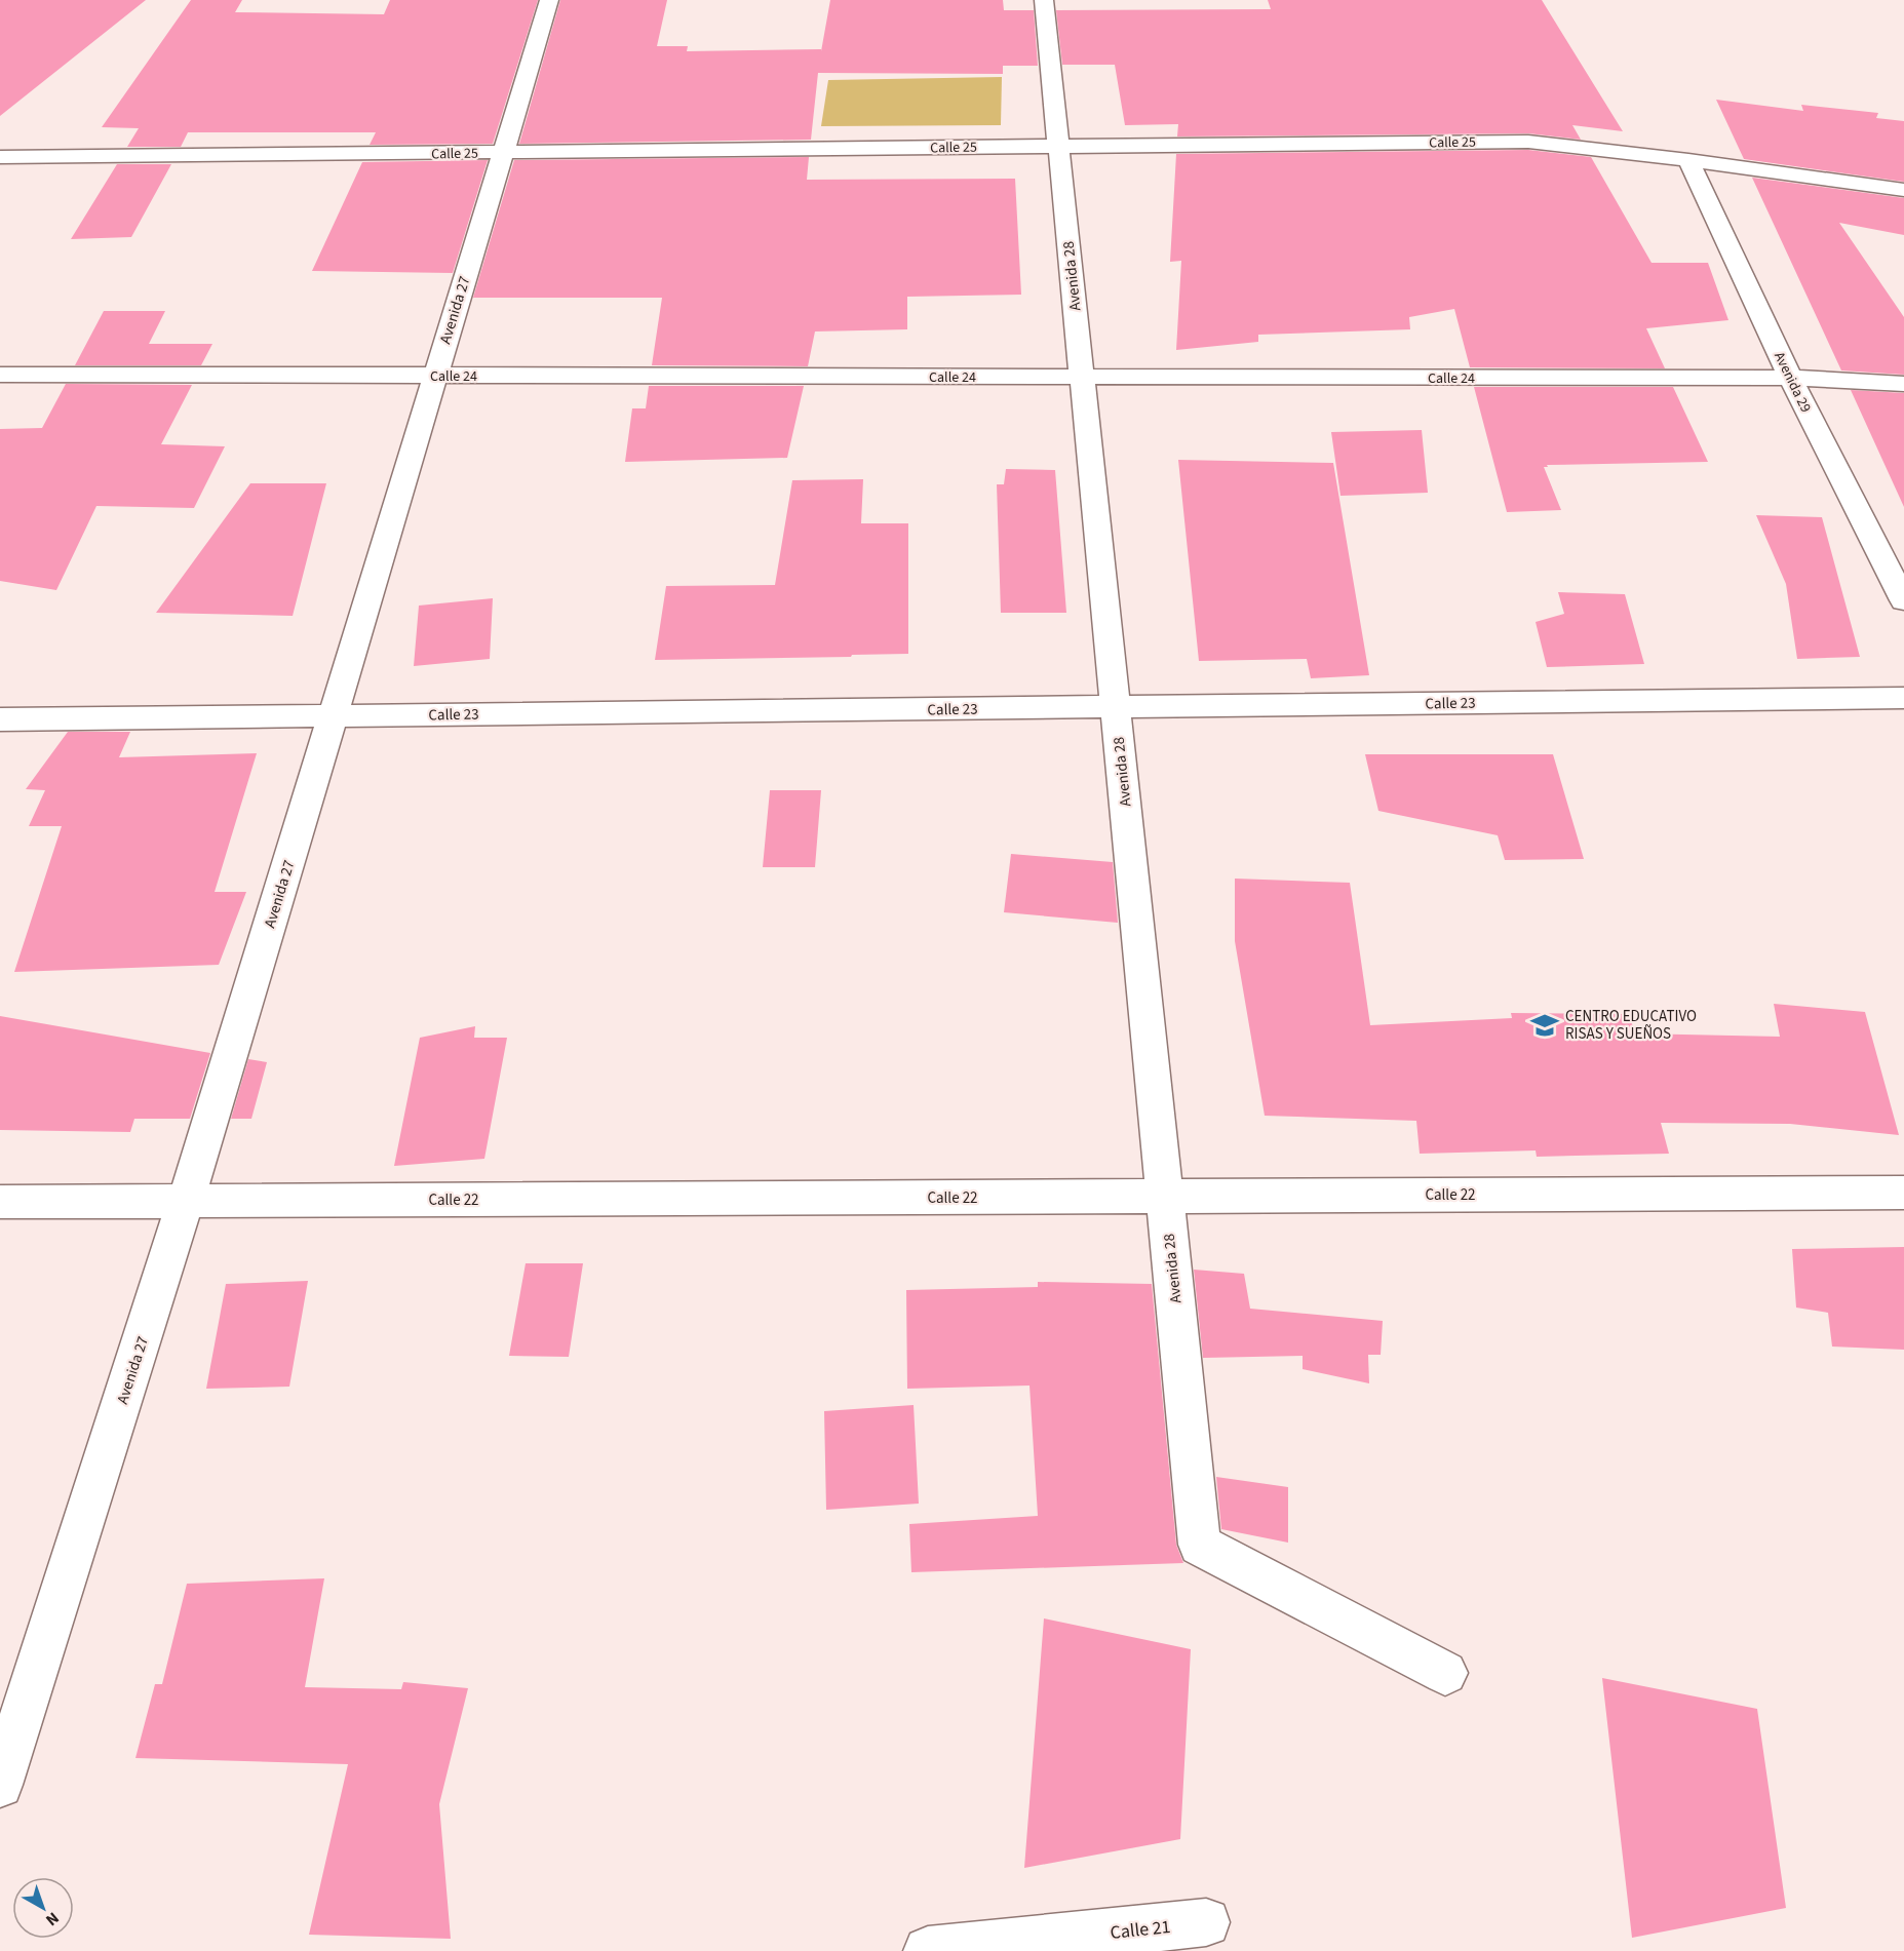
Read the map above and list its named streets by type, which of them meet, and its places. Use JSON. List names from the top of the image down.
{
  "streets": {
    "street": [
      "Calle 25",
      "Avenida 28",
      "Avenida 27",
      "Calle 24",
      "Avenida 29",
      "Calle 23",
      "Calle 22",
      "Calle 21"
    ]
  },
  "crossings": [
    ["Calle 25", "Avenida 28"],
    ["Calle 25", "Avenida 27"],
    ["Calle 25", "Avenida 29"],
    ["Avenida 28", "Calle 24"],
    ["Avenida 28", "Calle 23"],
    ["Avenida 28", "Calle 22"],
    ["Avenida 27", "Calle 24"],
    ["Avenida 27", "Calle 23"],
    ["Avenida 27", "Calle 22"],
    ["Calle 24", "Avenida 29"]
  ],
  "places": {
    "school or university": ["CENTRO EDUCATIVO RISAS Y SUEÑOS"]
  },
  "north": "bottom right"
}
